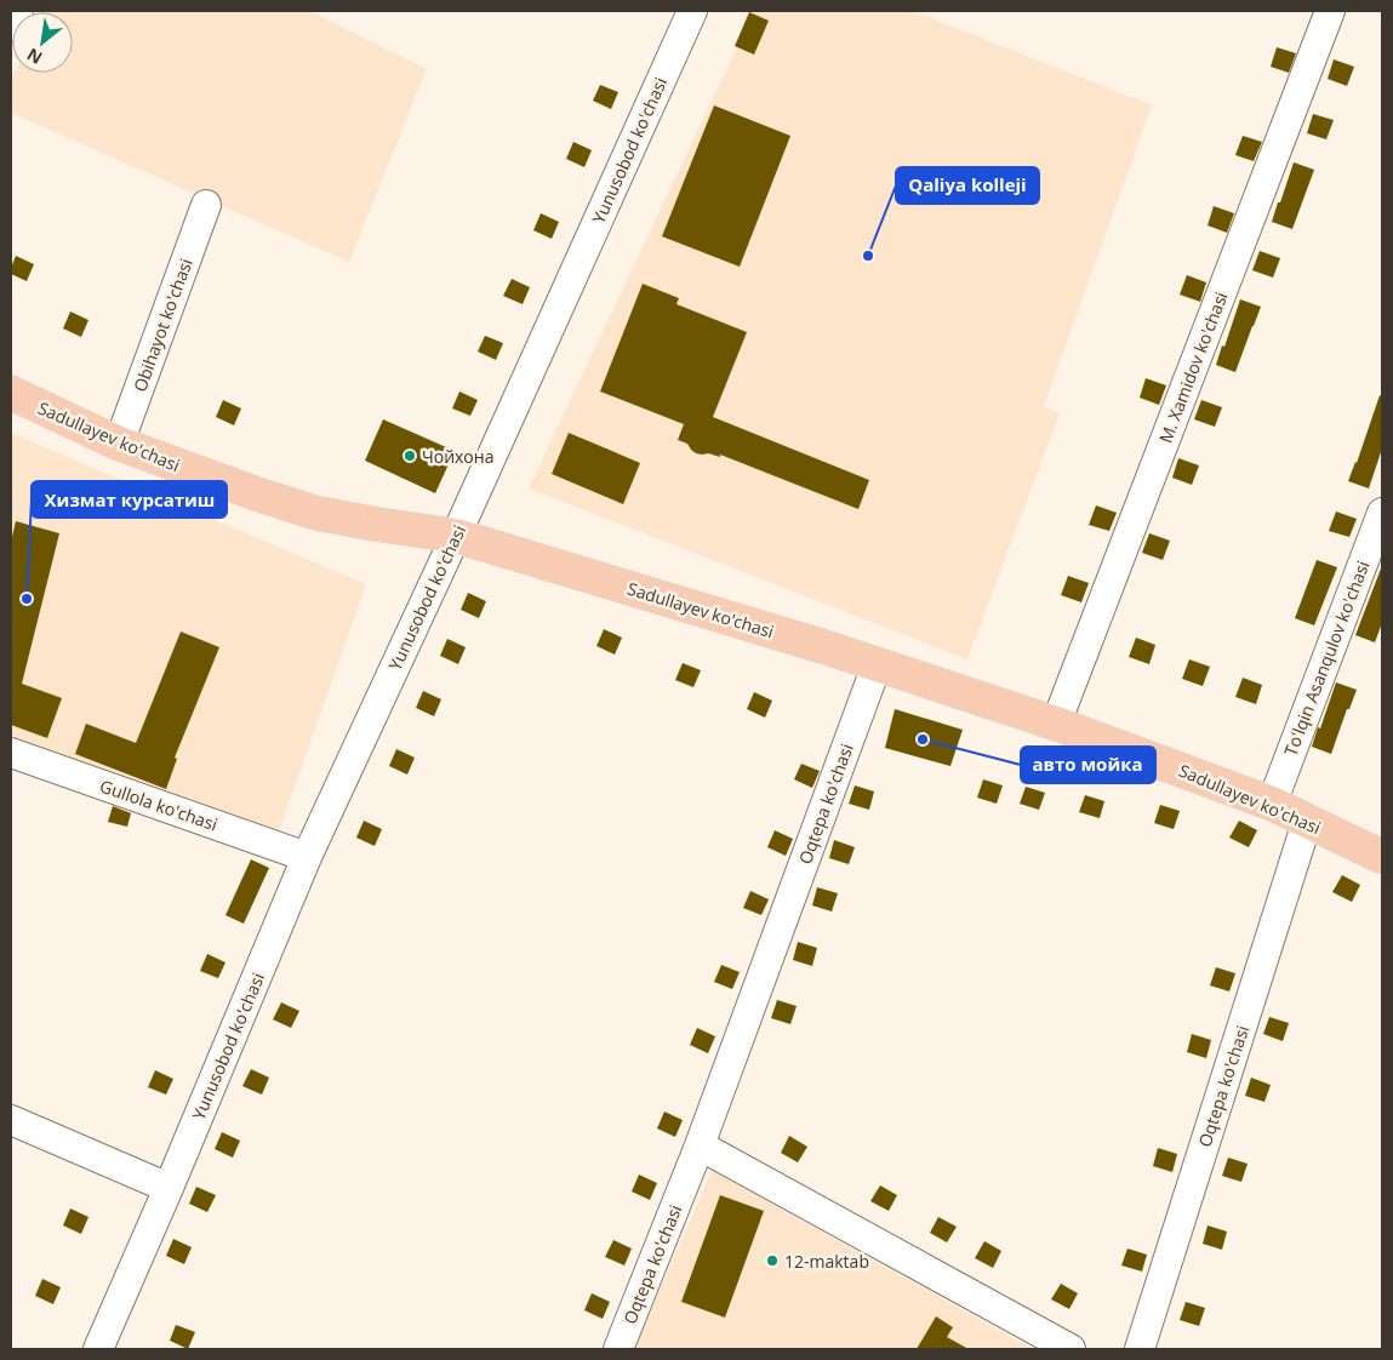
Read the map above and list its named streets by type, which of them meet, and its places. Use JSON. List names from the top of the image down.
{
  "streets": {
    "main road": ["Sadullayev ko'chasi"],
    "street": [
      "Yunusobod ko'chasi",
      "Obihayot ko'chasi",
      "M. Xamidov ko'chasi",
      "To'lqin Asanqulov ko'chasi",
      "Oqtepa ko'chasi",
      "Gullola ko'chasi"
    ]
  },
  "crossings": [
    ["Yunusobod ko'chasi", "Sadullayev ko'chasi"],
    ["Yunusobod ko'chasi", "Gullola ko'chasi"],
    ["Obihayot ko'chasi", "Sadullayev ko'chasi"],
    ["M. Xamidov ko'chasi", "Sadullayev ko'chasi"],
    ["Sadullayev ko'chasi", "To'lqin Asanqulov ko'chasi"],
    ["Sadullayev ko'chasi", "Oqtepa ko'chasi"]
  ],
  "places": [
    "Qaliya kolleji",
    "Чойхона",
    "Хизмат курсатиш",
    "авто мойка",
    "12-maktab"
  ],
  "north": "bottom left"
}
